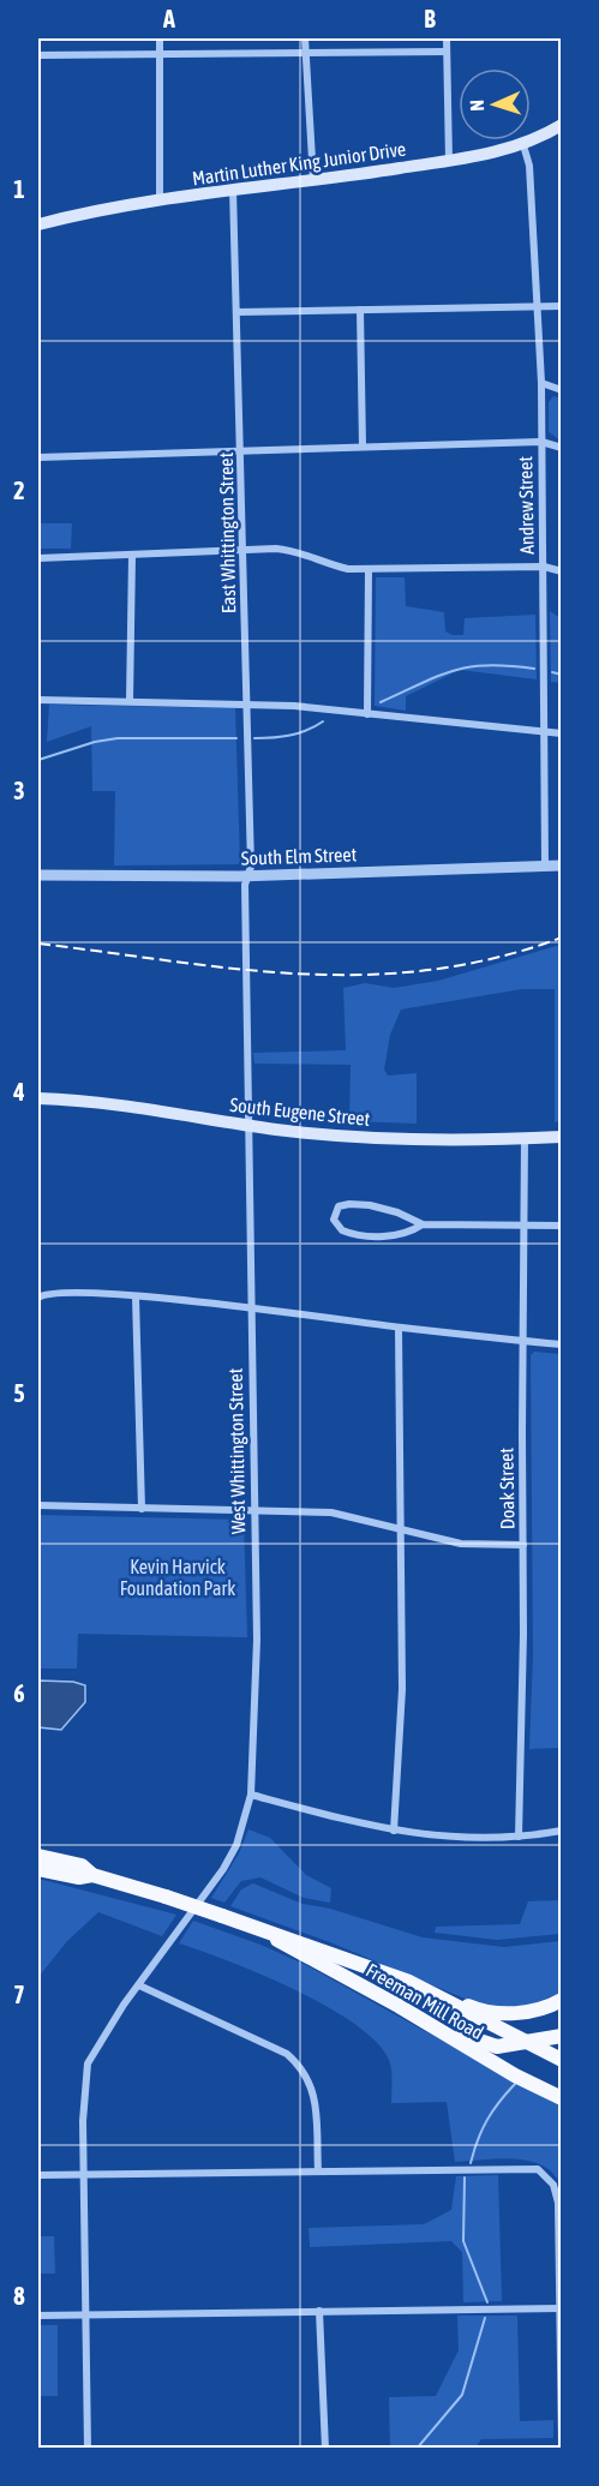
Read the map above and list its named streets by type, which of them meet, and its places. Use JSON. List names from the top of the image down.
{
  "streets": {
    "main road": ["Martin Luther King Junior Drive", "South Eugene Street", "Freeman Mill Road"],
    "street": [
      "Andrew Street",
      "East Whittington Street",
      "South Elm Street",
      "West Whittington Street",
      "Doak Street"
    ]
  },
  "crossings": [
    ["Martin Luther King Junior Drive", "Andrew Street"],
    ["Martin Luther King Junior Drive", "East Whittington Street"],
    ["Andrew Street", "South Elm Street"],
    ["East Whittington Street", "South Elm Street"],
    ["East Whittington Street", "West Whittington Street"],
    ["South Elm Street", "West Whittington Street"],
    ["South Eugene Street", "West Whittington Street"],
    ["South Eugene Street", "Doak Street"]
  ],
  "parks": ["Kevin Harvick Foundation Park"],
  "north": "left",
  "grid": {
    "columns": ["A", "B"],
    "rows": [
      "1",
      "2",
      "3",
      "4",
      "5",
      "6",
      "7",
      "8"
    ]
  }
}
